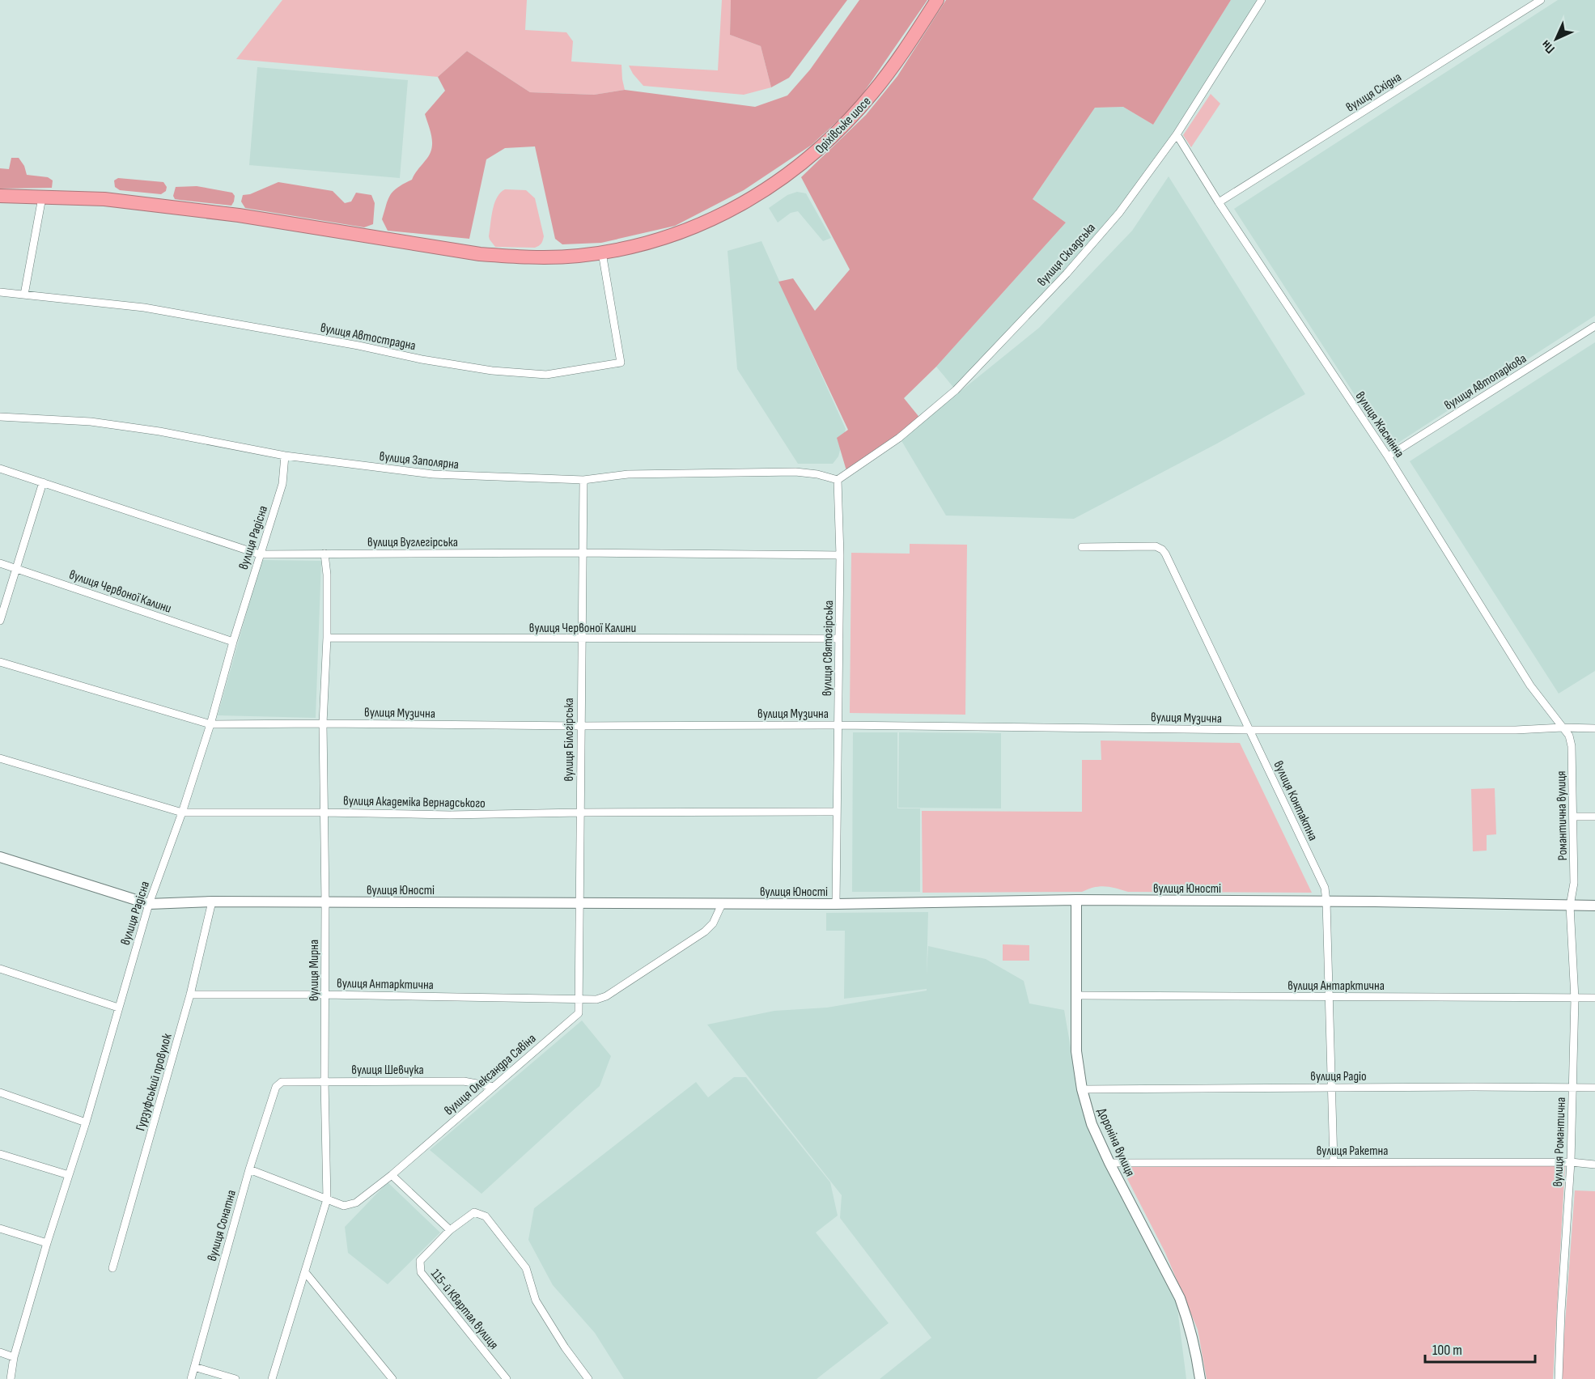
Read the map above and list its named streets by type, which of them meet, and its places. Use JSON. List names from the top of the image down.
{
  "streets": {
    "highway": ["Оріхівське шосе"],
    "street": [
      "вулиця Східна",
      "вулиця Складська",
      "вулиця Автострадна",
      "вулиця Автопаркова",
      "вулиця Жасмінна",
      "вулиця Заполярна",
      "вулиця Радісна",
      "вулиця Вуглегірська",
      "вулиця Червоної Калини",
      "вулиця Святогірська",
      "вулиця Музична",
      "вулиця Білогірська",
      "вулиця Контактна",
      "вулиця Академіка Вернадського",
      "Романтична вулиця",
      "вулиця Юності",
      "вулиця Мирна",
      "вулиця Антарктична",
      "вулиця Шевчука",
      "вулиця Олександра Савіна",
      "вулиця Радіо",
      "Гурзуфський провулок",
      "Дороніна вулиця",
      "вулиця Романтична",
      "вулиця Ракетна",
      "вулиця Сонатна",
      "115-й Квартал вулиця"
    ]
  },
  "crossings": [
    ["вулиця Східна", "вулиця Жасмінна"],
    ["Оріхівське шосе", "вулиця Автострадна"],
    ["вулиця Складська", "вулиця Жасмінна"],
    ["вулиця Складська", "вулиця Заполярна"],
    ["вулиця Складська", "вулиця Святогірська"],
    ["вулиця Автопаркова", "вулиця Жасмінна"],
    ["вулиця Жасмінна", "вулиця Музична"],
    ["вулиця Жасмінна", "Романтична вулиця"],
    ["вулиця Заполярна", "вулиця Радісна"],
    ["вулиця Заполярна", "вулиця Святогірська"],
    ["вулиця Заполярна", "вулиця Білогірська"],
    ["вулиця Радісна", "вулиця Вуглегірська"],
    ["вулиця Радісна", "вулиця Червоної Калини"],
    ["вулиця Радісна", "вулиця Музична"],
    ["вулиця Радісна", "вулиця Академіка Вернадського"],
    ["вулиця Радісна", "вулиця Юності"],
    ["вулиця Вуглегірська", "вулиця Святогірська"],
    ["вулиця Вуглегірська", "вулиця Білогірська"],
    ["вулиця Вуглегірська", "вулиця Мирна"],
    ["вулиця Червоної Калини", "вулиця Святогірська"],
    ["вулиця Червоної Калини", "вулиця Білогірська"],
    ["вулиця Червоної Калини", "вулиця Мирна"],
    ["вулиця Святогірська", "вулиця Музична"],
    ["вулиця Святогірська", "вулиця Академіка Вернадського"],
    ["вулиця Святогірська", "вулиця Юності"],
    ["вулиця Музична", "вулиця Білогірська"],
    ["вулиця Музична", "вулиця Контактна"],
    ["вулиця Музична", "Романтична вулиця"],
    ["вулиця Музична", "вулиця Мирна"],
    ["вулиця Білогірська", "вулиця Академіка Вернадського"],
    ["вулиця Білогірська", "вулиця Юності"],
    ["вулиця Білогірська", "вулиця Антарктична"],
    ["вулиця Білогірська", "вулиця Олександра Савіна"],
    ["вулиця Контактна", "вулиця Юності"],
    ["вулиця Контактна", "вулиця Антарктична"],
    ["вулиця Контактна", "вулиця Радіо"],
    ["вулиця Контактна", "вулиця Ракетна"],
    ["вулиця Академіка Вернадського", "вулиця Мирна"],
    ["Романтична вулиця", "вулиця Юності"],
    ["Романтична вулиця", "вулиця Романтична"],
    ["вулиця Юності", "вулиця Мирна"],
    ["вулиця Юності", "Гурзуфський провулок"],
    ["вулиця Юності", "Дороніна вулиця"],
    ["вулиця Юності", "вулиця Романтична"],
    ["вулиця Мирна", "вулиця Антарктична"],
    ["вулиця Мирна", "вулиця Шевчука"],
    ["вулиця Мирна", "вулиця Олександра Савіна"],
    ["вулиця Антарктична", "вулиця Олександра Савіна"],
    ["вулиця Антарктична", "Гурзуфський провулок"],
    ["вулиця Антарктична", "Дороніна вулиця"],
    ["вулиця Антарктична", "вулиця Романтична"],
    ["вулиця Шевчука", "вулиця Олександра Савіна"],
    ["вулиця Шевчука", "вулиця Сонатна"],
    ["вулиця Олександра Савіна", "вулиця Сонатна"],
    ["вулиця Радіо", "Дороніна вулиця"],
    ["вулиця Радіо", "вулиця Романтична"],
    ["Дороніна вулиця", "вулиця Ракетна"],
    ["вулиця Романтична", "вулиця Ракетна"]
  ],
  "scale_bar": "100 m",
  "north": "bottom left"
}
